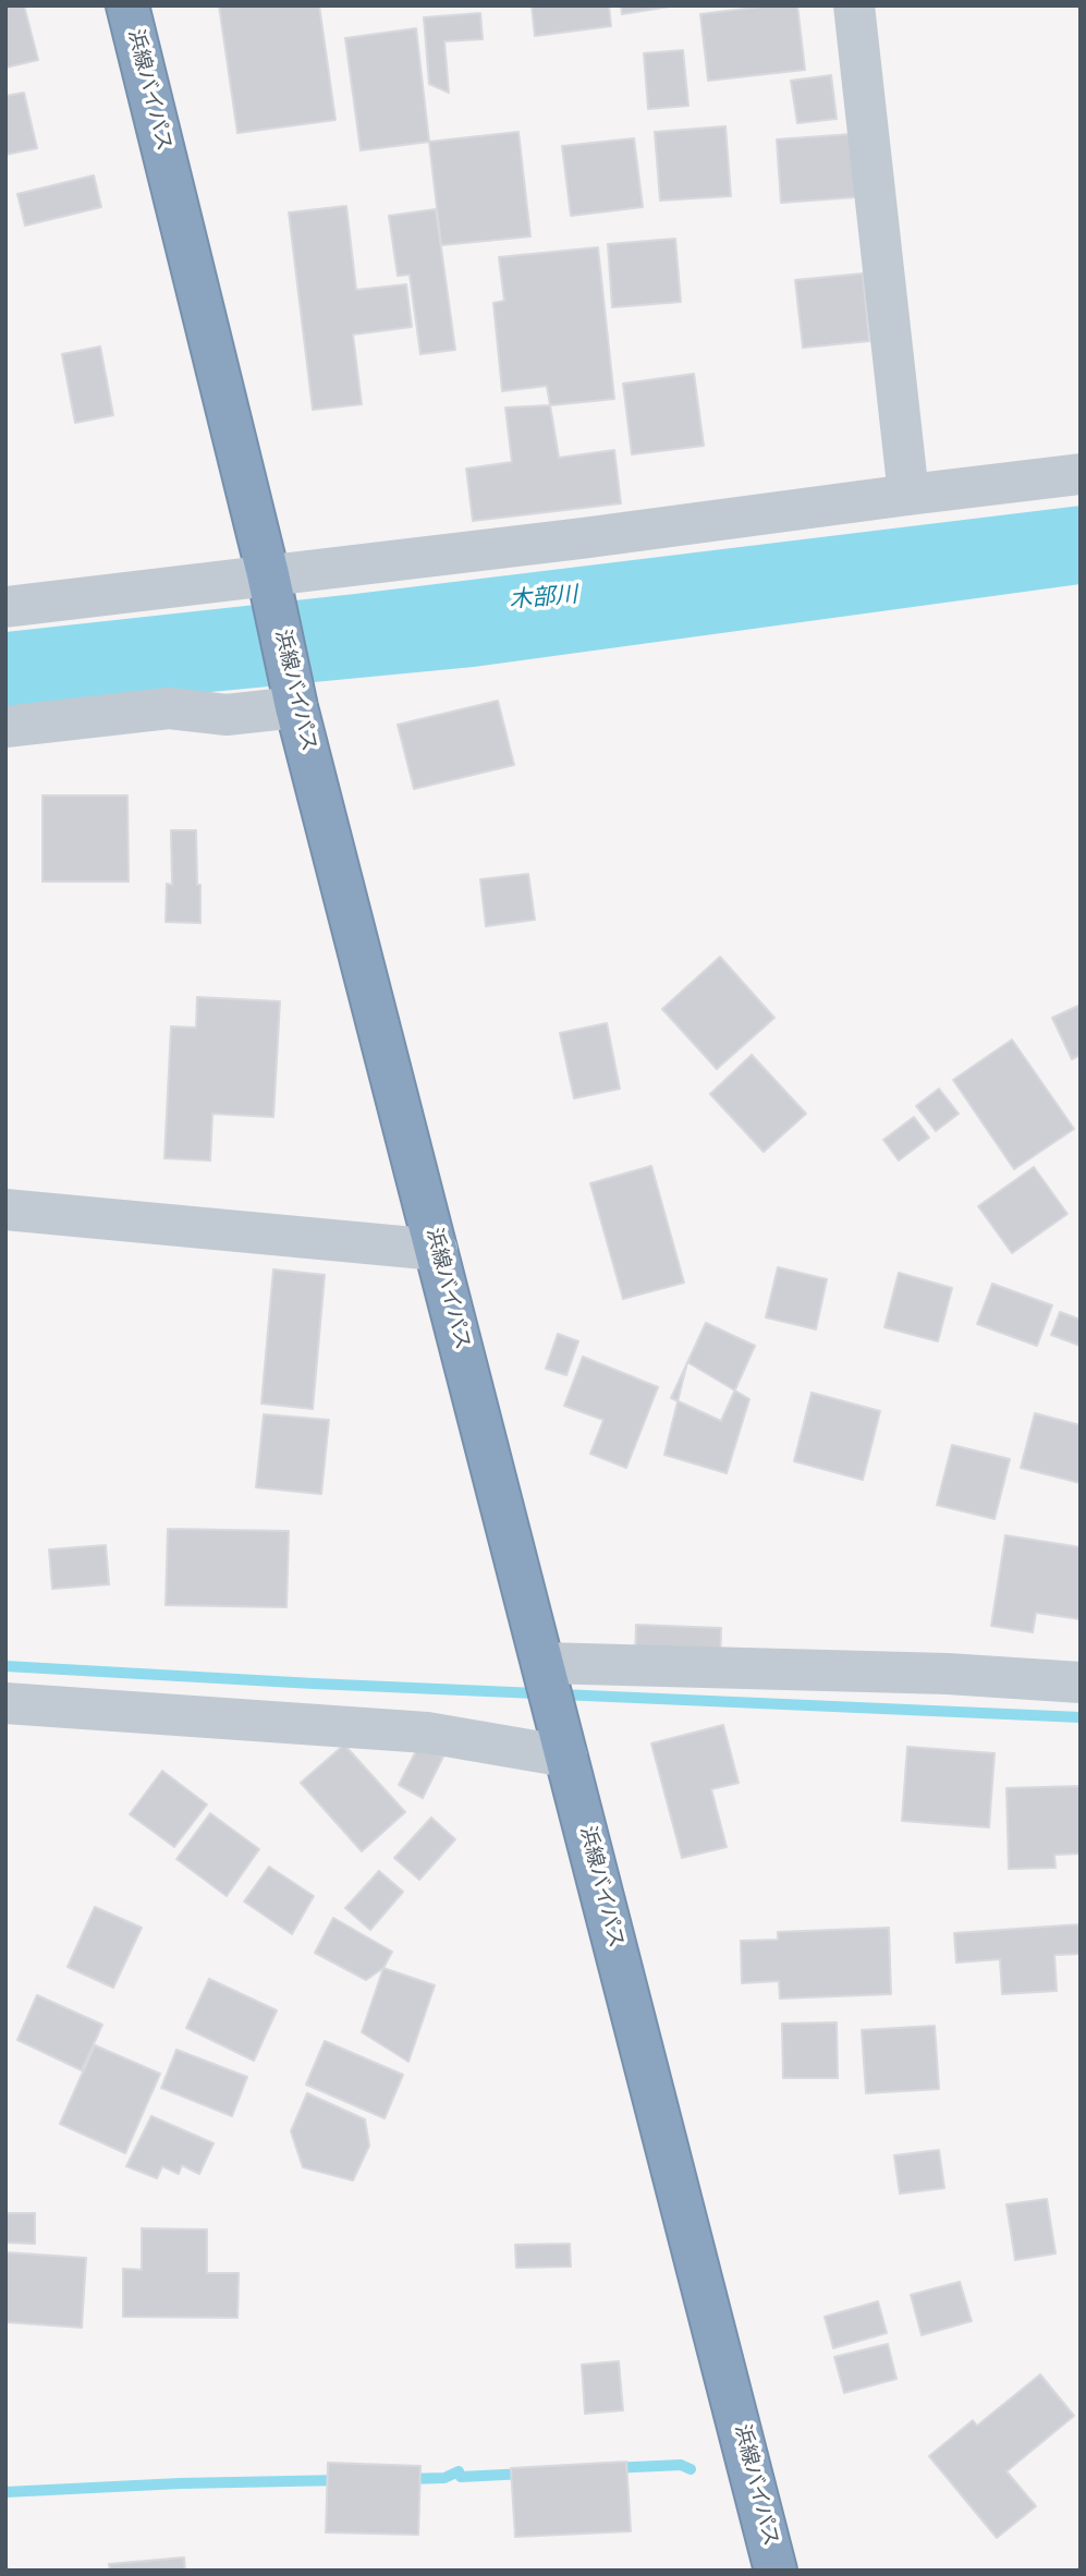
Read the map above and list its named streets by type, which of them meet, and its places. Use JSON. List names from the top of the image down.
{
  "streets": {
    "highway": ["浜線バイパス"]
  },
  "water": ["木部川"]
}
